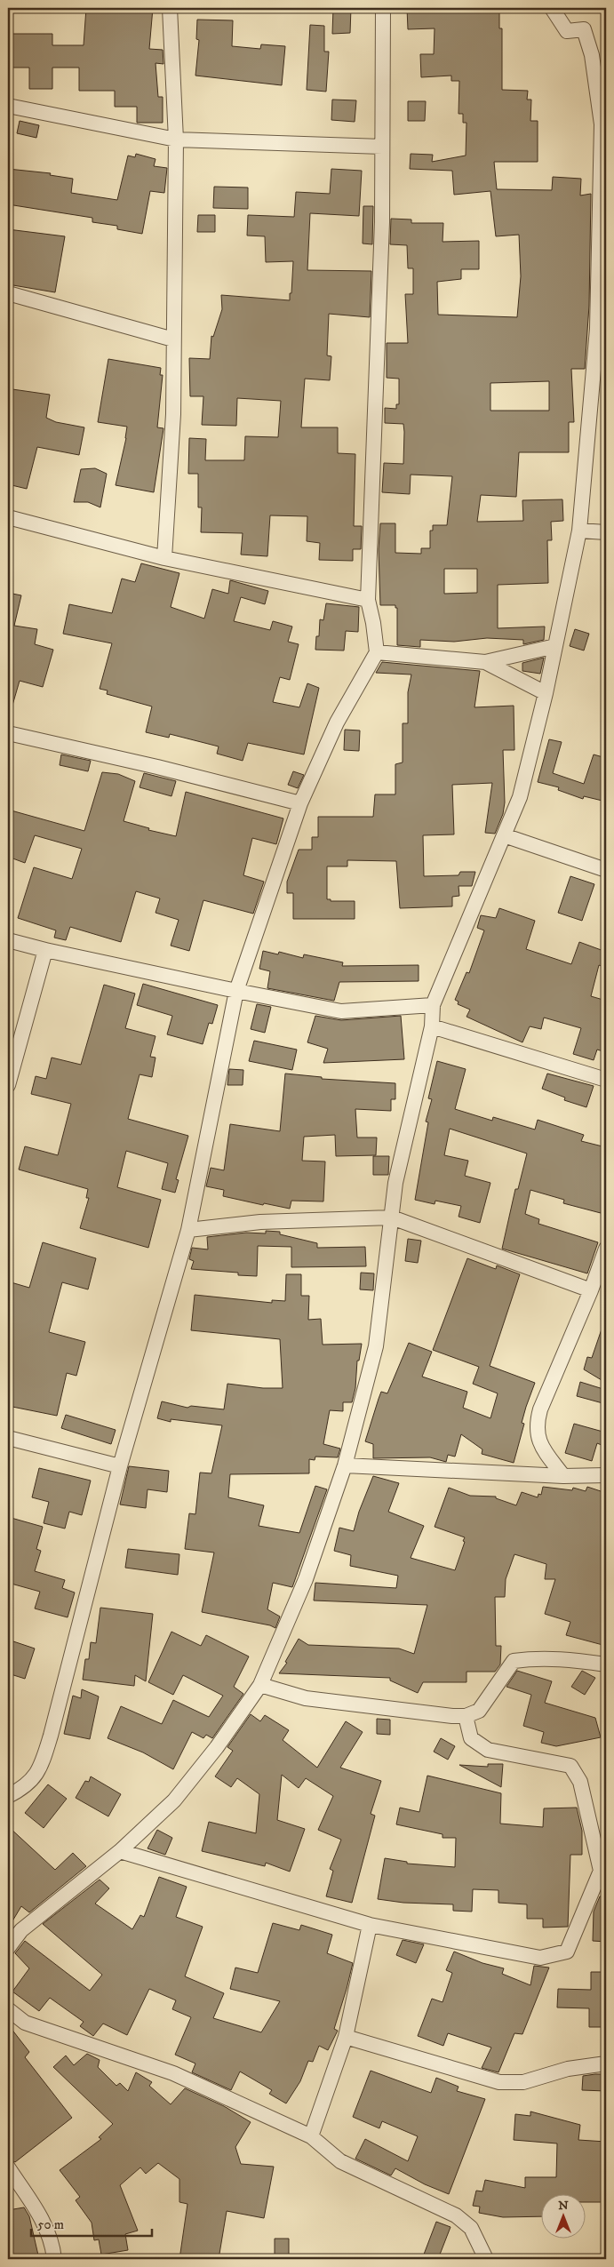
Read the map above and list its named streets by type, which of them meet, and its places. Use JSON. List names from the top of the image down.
{
  "scale_bar": "50 m",
  "north": "top"
}
